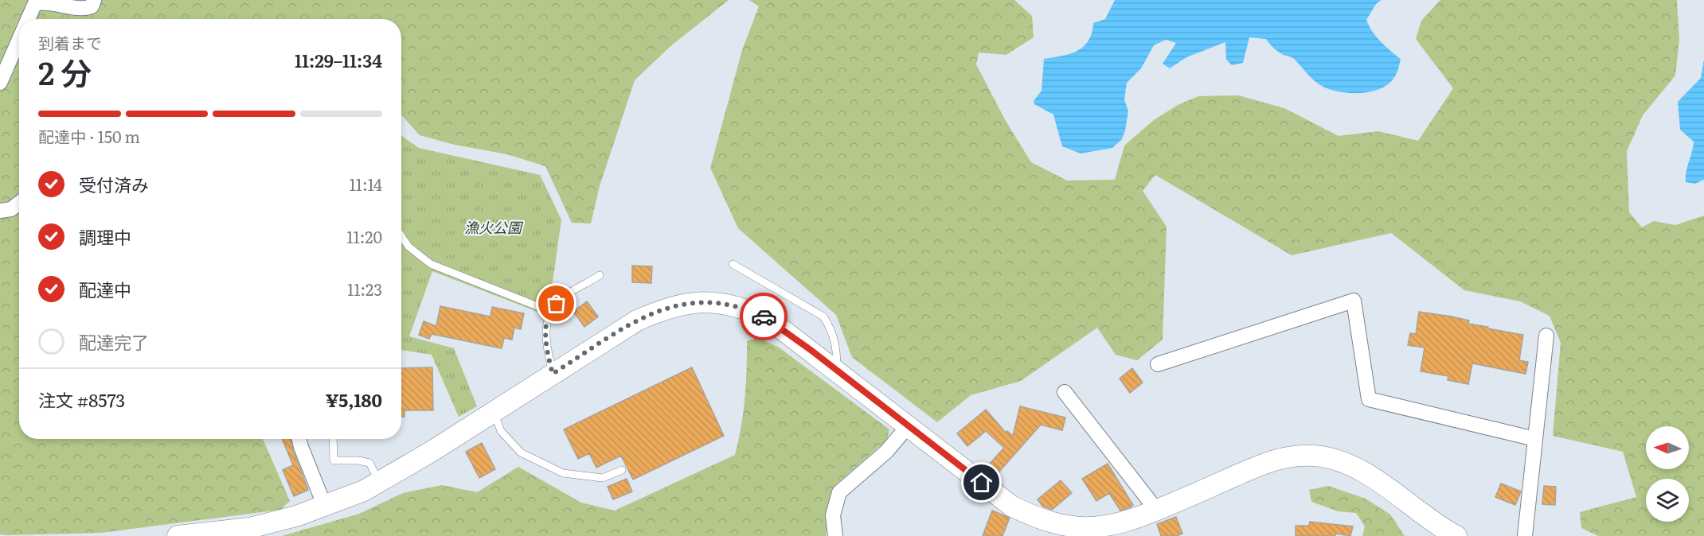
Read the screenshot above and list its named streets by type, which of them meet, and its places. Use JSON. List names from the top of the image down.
{
  "parks": ["漁火公園"],
  "north": "left",
  "page": {
    "heading": ["2 分", "到着まで", "11:29–11:34"],
    "panel": ["注文 #8573", "¥5,180"],
    "bar": "配達中 · 150 m",
    "list": [
      ["受付済み", "11:14"],
      ["調理中", "11:20"],
      ["配達中", "11:23"],
      "配達完了"
    ]
  }
}
